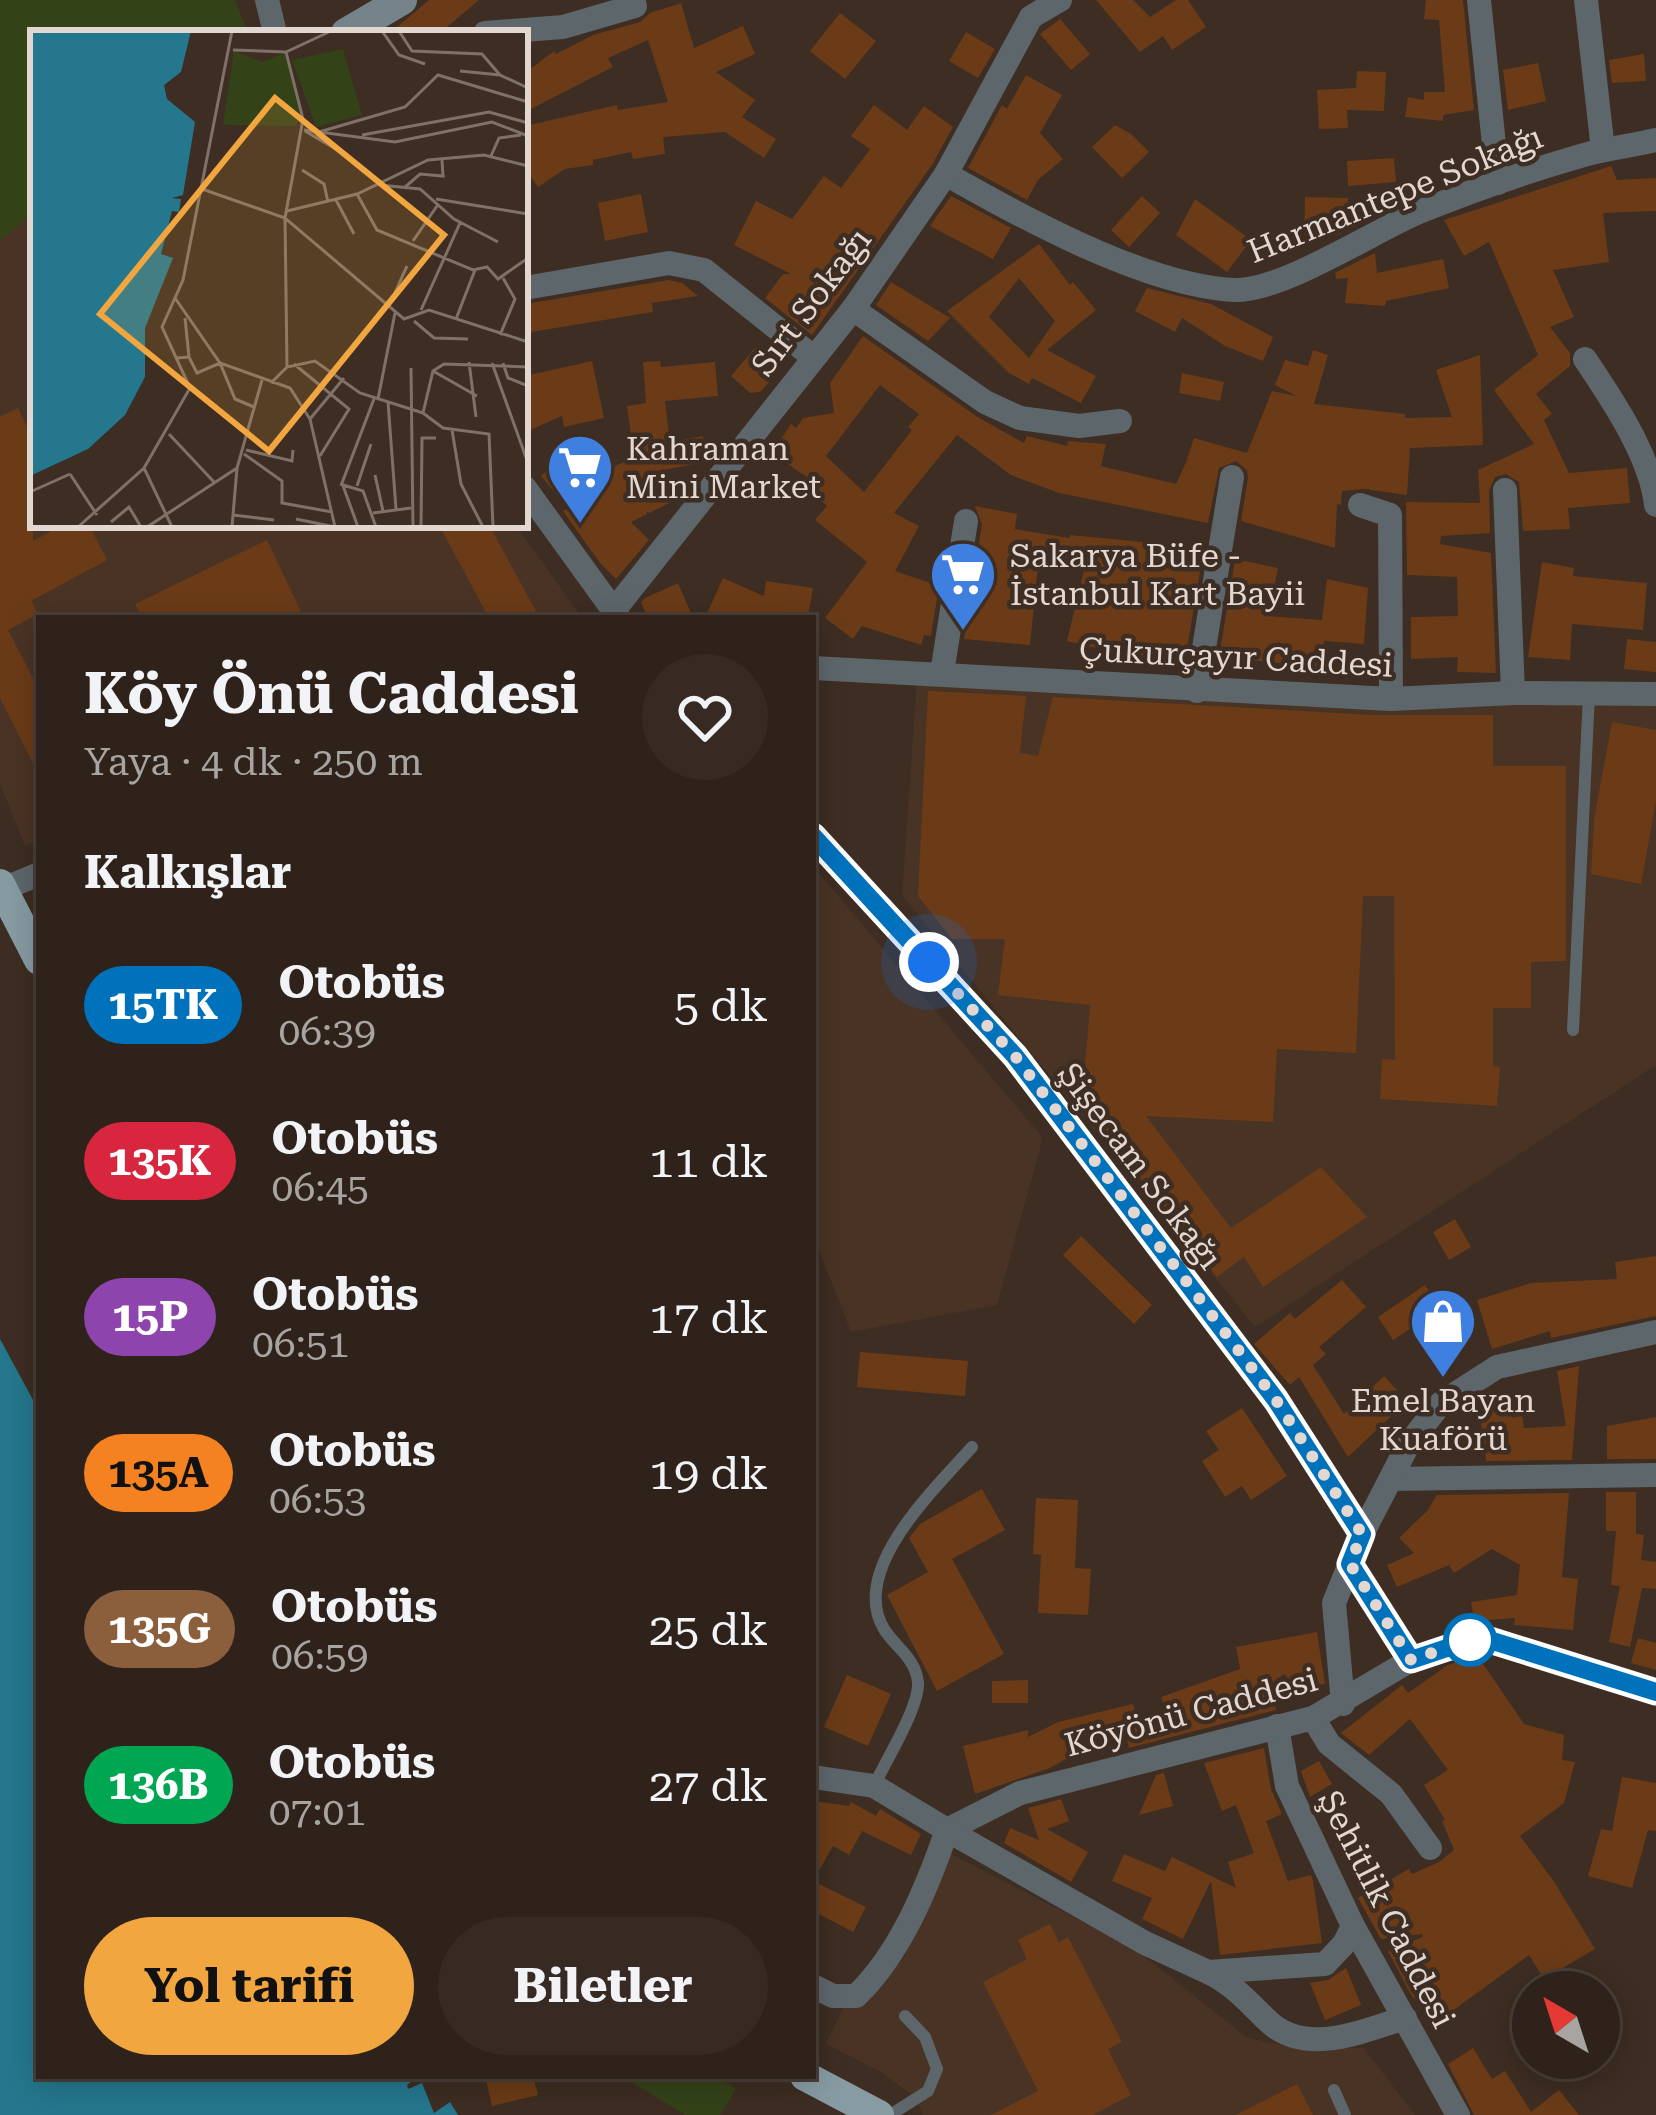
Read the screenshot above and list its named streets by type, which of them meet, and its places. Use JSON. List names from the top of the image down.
{
  "streets": {
    "street": [
      "Harmantepe Sokağı",
      "Sırt Sokağı",
      "Çukurçayır Caddesi",
      "Şişecam Sokağı",
      "Köyönü Caddesi",
      "Şehitlik Caddesi"
    ]
  },
  "crossings": [
    ["Harmantepe Sokağı", "Sırt Sokağı"],
    ["Köyönü Caddesi", "Şehitlik Caddesi"]
  ],
  "places": {
    "supermarket": ["Kahraman Mini Market", "Sakarya Büfe - İstanbul Kart Bayii"],
    "shop": ["Emel Bayan Kuaförü"]
  },
  "lines": ["bus line 15TK"],
  "north": "top left",
  "page": {
    "heading": [
      ["Köy Önü Caddesi", "Yaya · 4 dk · 250 m"],
      "Kalkışlar"
    ],
    "list": [
      {
        "mark": "15TK",
        "name": "Otobüs",
        "note": "06:39",
        "value": "5 dk"
      },
      {
        "mark": "135K",
        "name": "Otobüs",
        "note": "06:45",
        "value": "11 dk"
      },
      {
        "mark": "15P",
        "name": "Otobüs",
        "note": "06:51",
        "value": "17 dk"
      },
      {
        "mark": "135A",
        "name": "Otobüs",
        "note": "06:53",
        "value": "19 dk"
      },
      {
        "mark": "135G",
        "name": "Otobüs",
        "note": "06:59",
        "value": "25 dk"
      },
      {
        "mark": "136B",
        "name": "Otobüs",
        "note": "07:01",
        "value": "27 dk"
      }
    ],
    "buttons": ["Yol tarifi", "Biletler"]
  }
}
